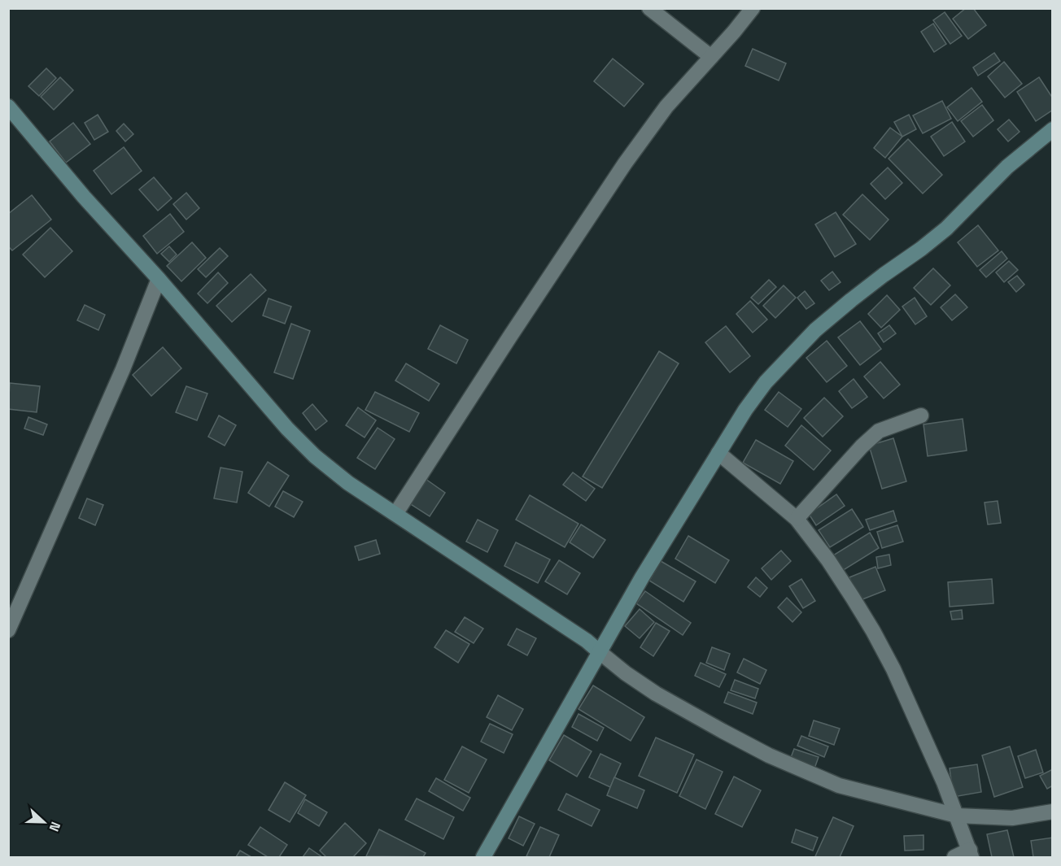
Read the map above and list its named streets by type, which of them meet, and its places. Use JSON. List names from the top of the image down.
{
  "north": "right"
}
